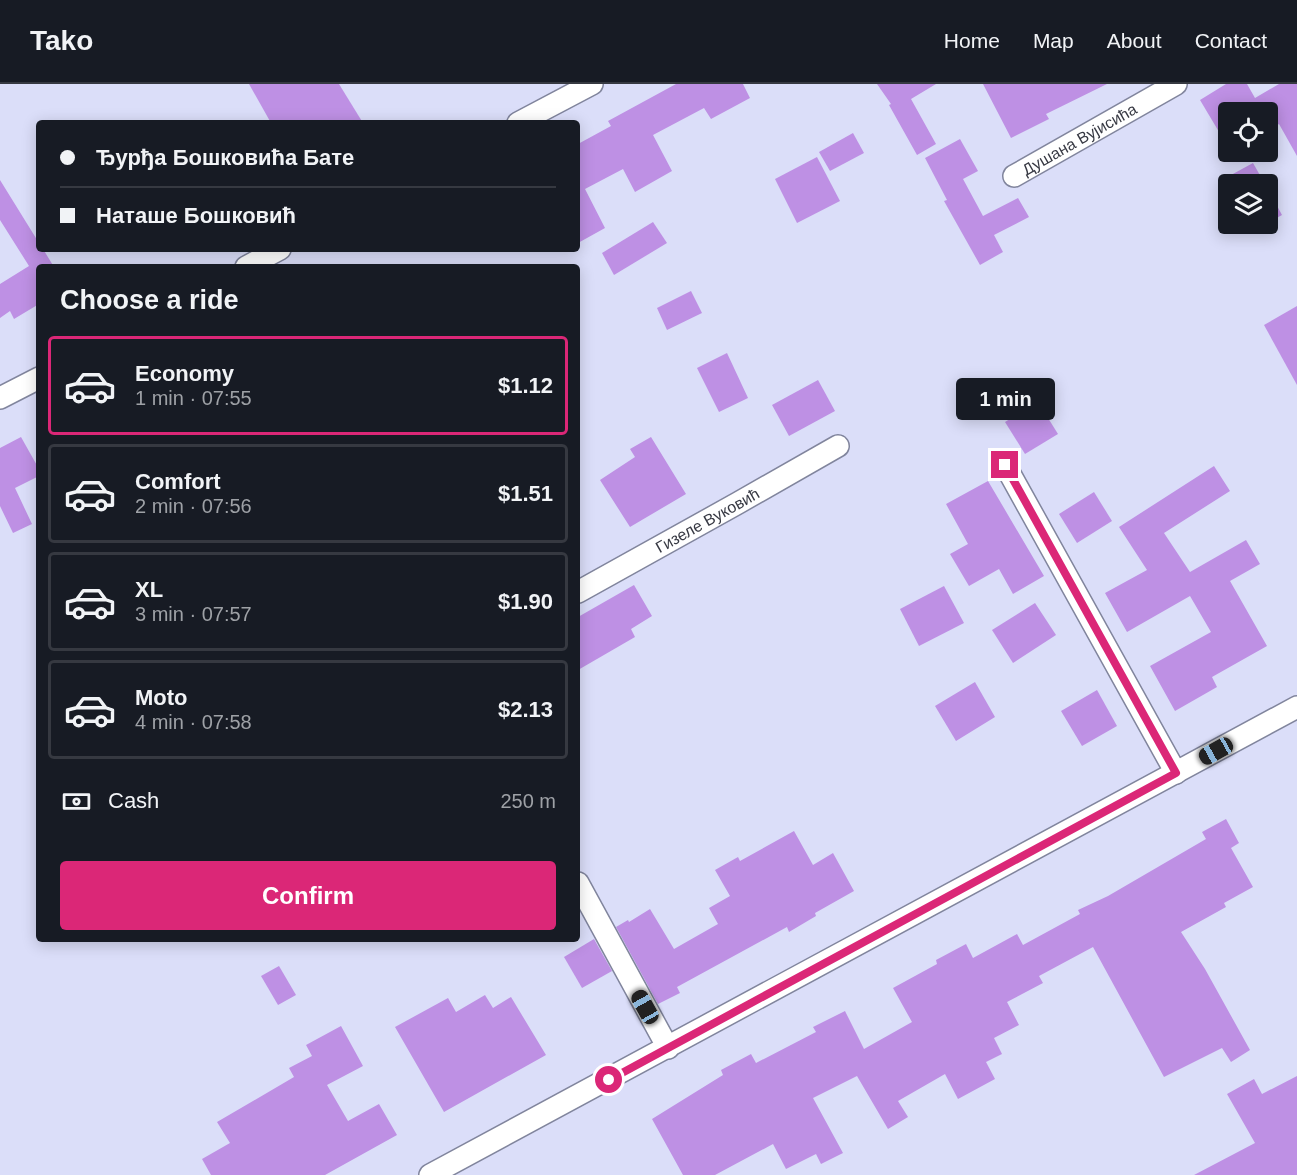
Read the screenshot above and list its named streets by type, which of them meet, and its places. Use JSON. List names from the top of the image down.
{
  "streets": {
    "street": ["Душана Вујисића", "Гизеле Вуковић"]
  },
  "page": {
    "header": "Tako",
    "nav": [
      "Home",
      "Map",
      "About",
      "Contact"
    ],
    "banner": ["Ђурђа Бошковића Бате", "Наташе Бошковић"],
    "heading": "Choose a ride",
    "list": [
      {
        "name": "Economy",
        "note": "1 min · 07:55",
        "value": "$1.12"
      },
      {
        "name": "Comfort",
        "note": "2 min · 07:56",
        "value": "$1.51"
      },
      {
        "name": "XL",
        "note": "3 min · 07:57",
        "value": "$1.90"
      },
      {
        "name": "Moto",
        "note": "4 min · 07:58",
        "value": "$2.13"
      }
    ],
    "bubble": "1 min",
    "pay": ["Cash", "250 m"],
    "buttons": "Confirm"
  }
}
